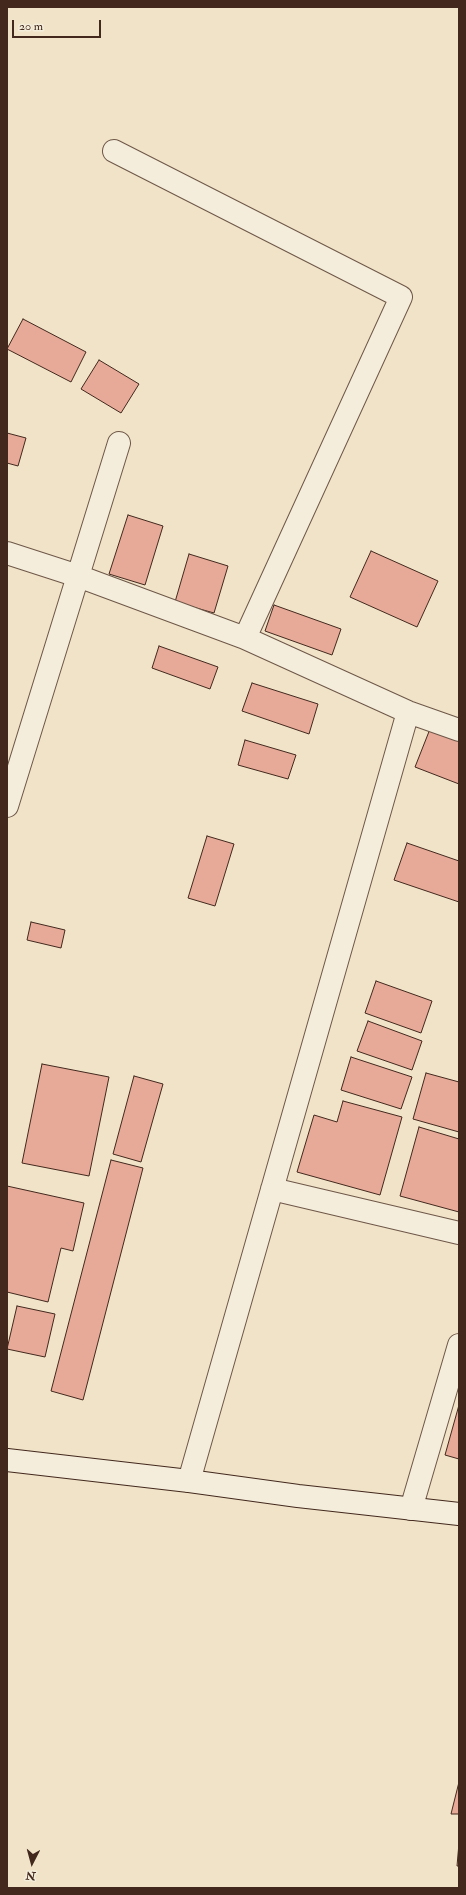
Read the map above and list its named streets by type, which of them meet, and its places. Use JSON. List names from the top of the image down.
{
  "scale_bar": "20 m",
  "north": "bottom"
}
